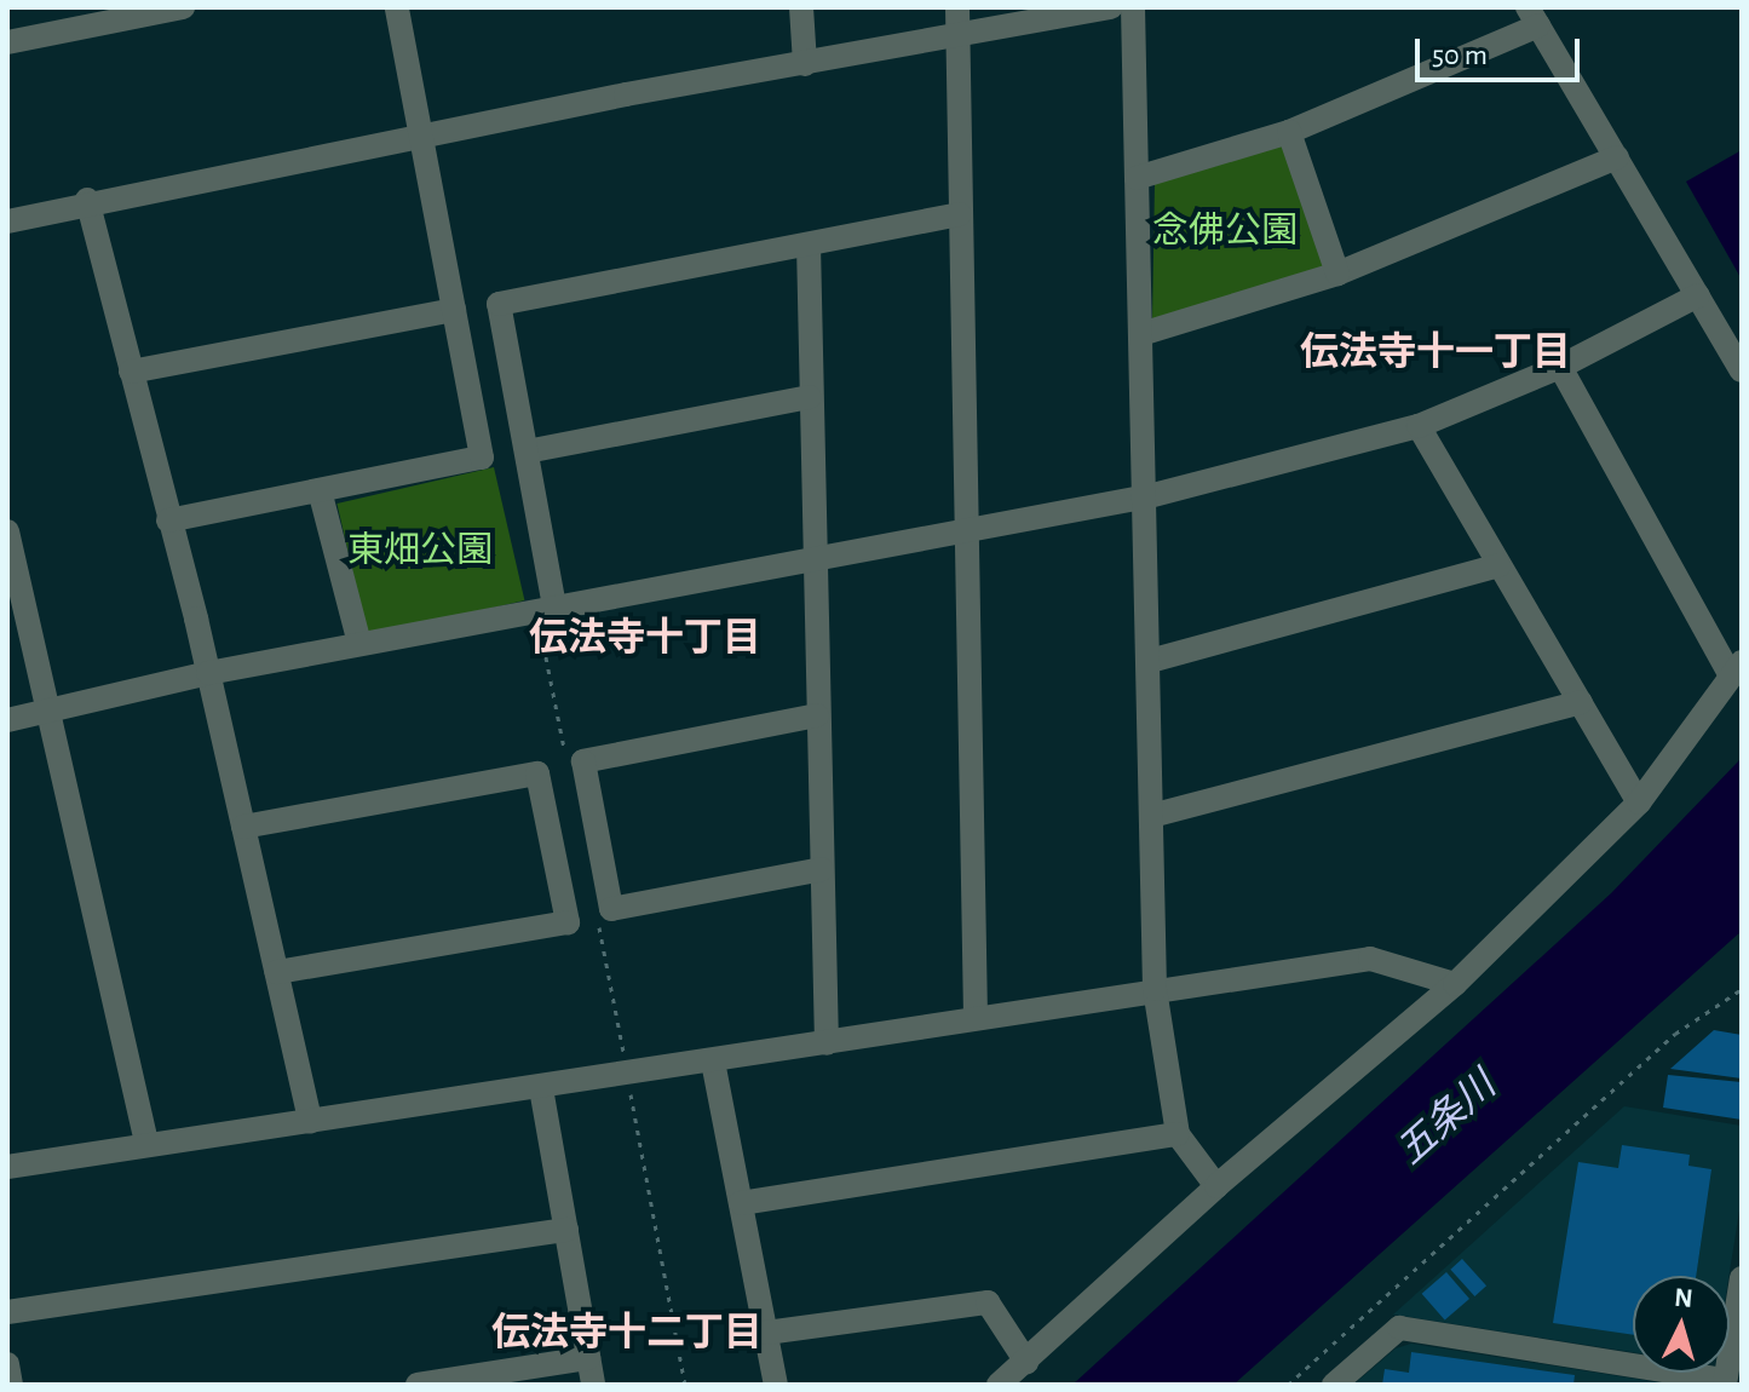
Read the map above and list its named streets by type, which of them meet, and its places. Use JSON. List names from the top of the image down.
{
  "districts": ["伝法寺十一丁目", "伝法寺十丁目", "伝法寺十二丁目"],
  "water": ["五条川"],
  "parks": ["念佛公園", "東畑公園"],
  "scale_bar": "50 m",
  "north": "top"
}
